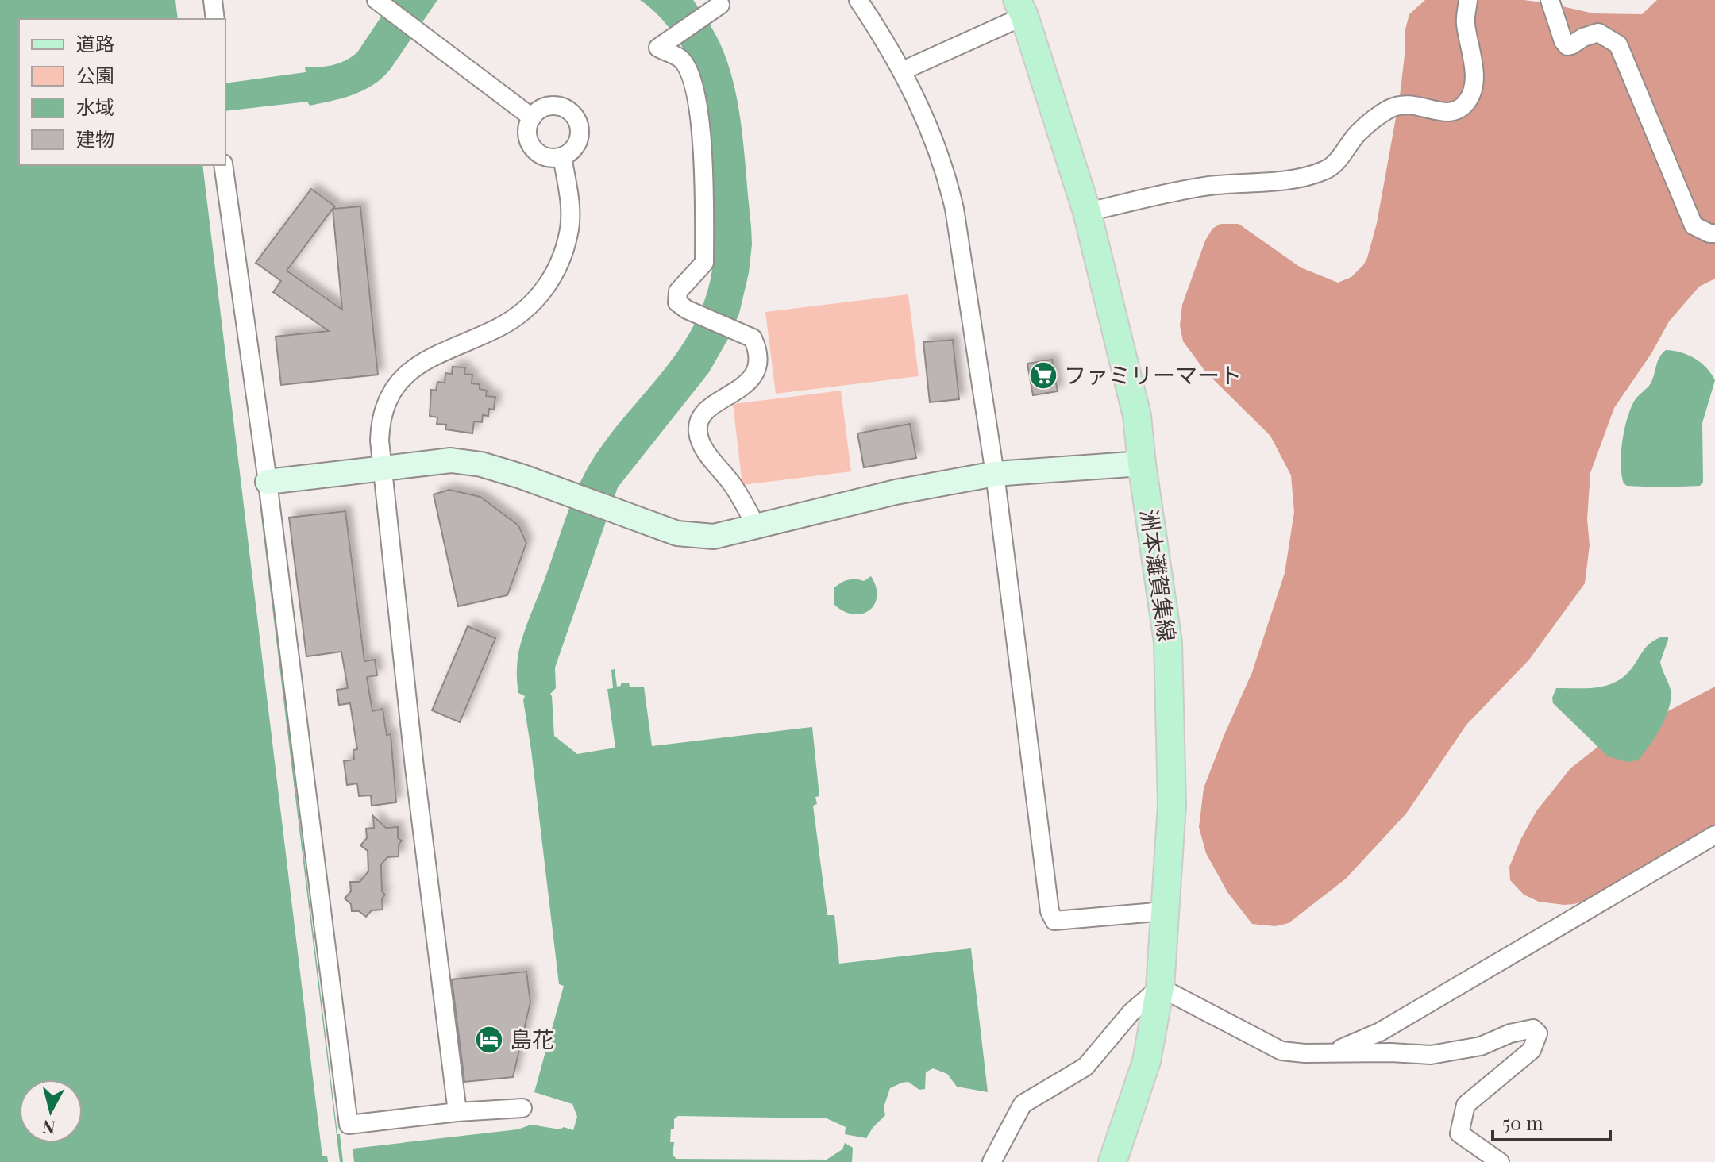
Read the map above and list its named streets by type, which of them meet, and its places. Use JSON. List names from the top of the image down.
{
  "streets": {
    "main road": ["洲本灘賀集線"]
  },
  "places": {
    "supermarket": ["ファミリーマート"],
    "hotel": ["島花"]
  },
  "legend": [
    "道路",
    "公園",
    "水域",
    "建物"
  ],
  "scale_bar": "50 m",
  "north": "bottom"
}
